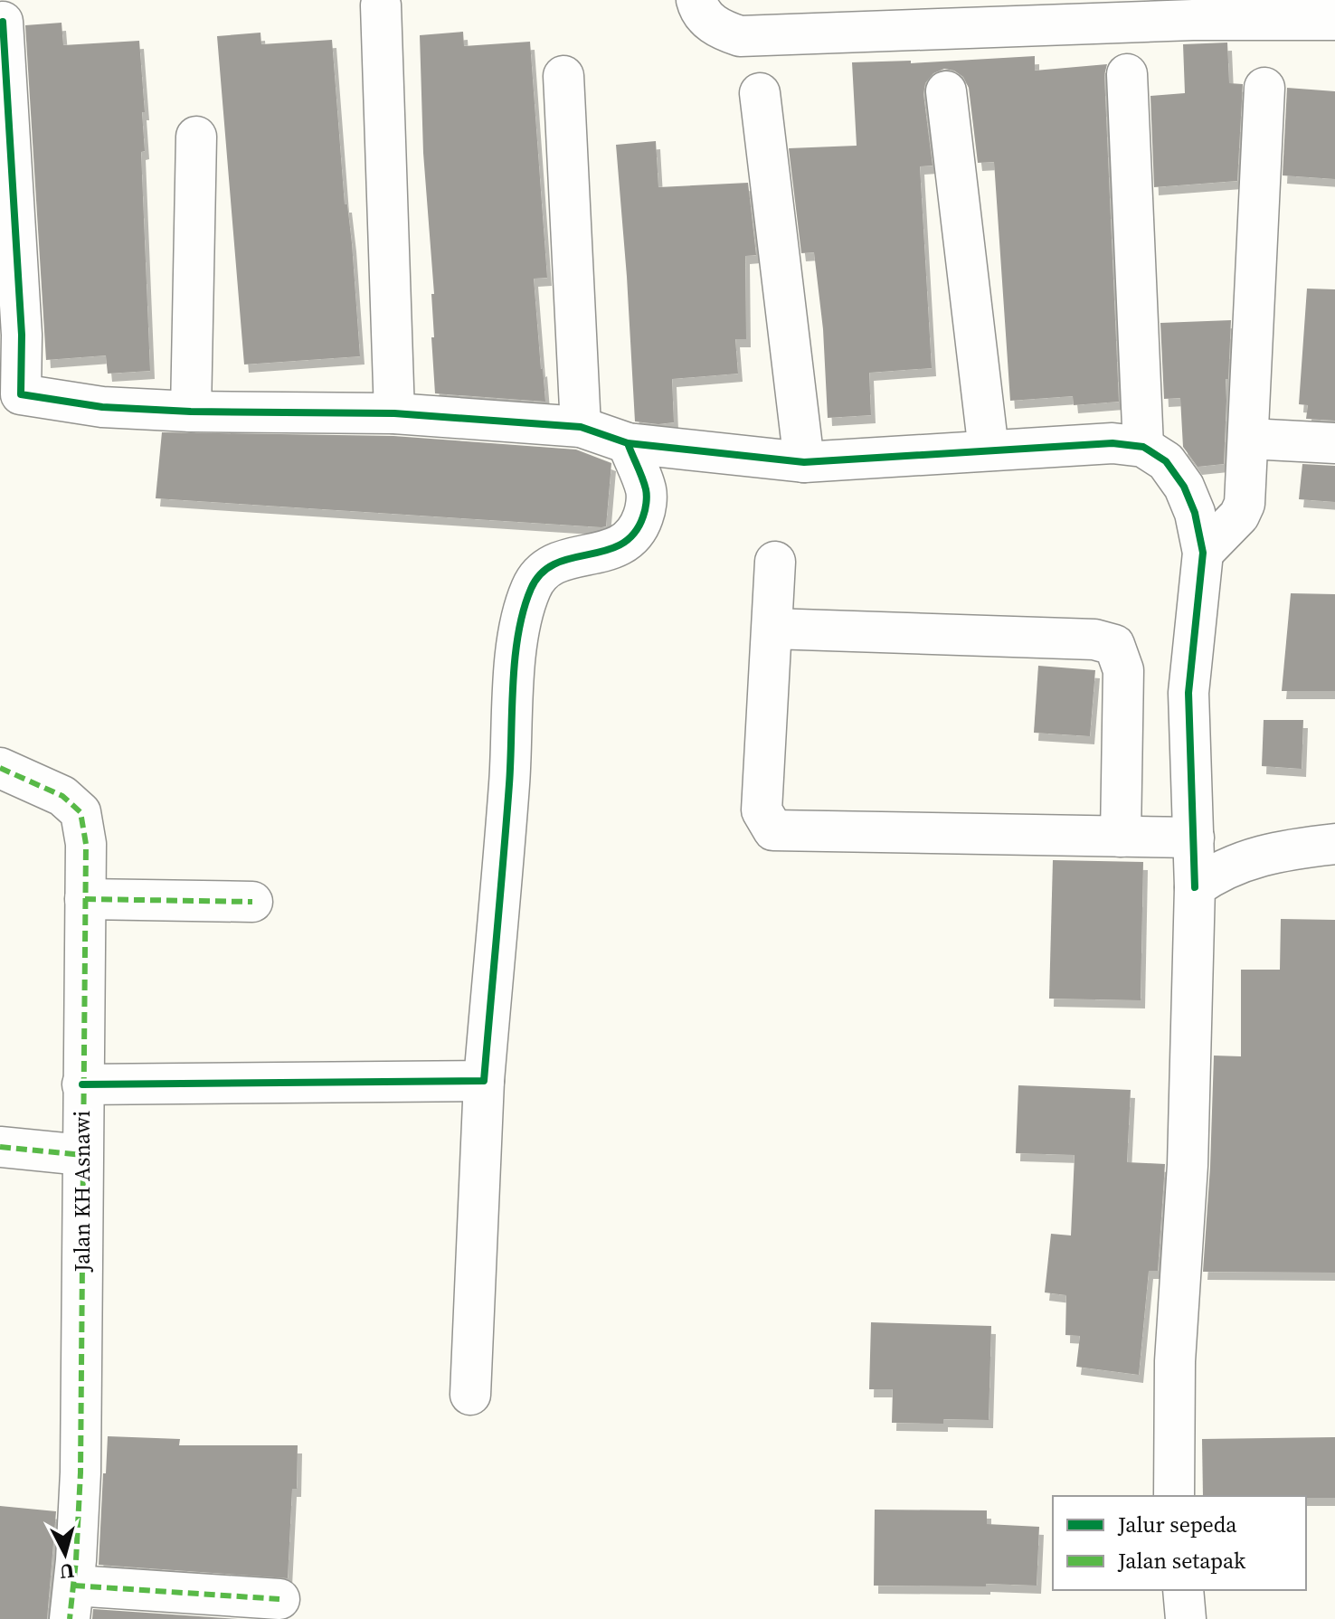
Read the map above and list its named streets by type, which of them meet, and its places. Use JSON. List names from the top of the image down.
{
  "streets": {
    "street": ["Jalan KH Asnawi"]
  },
  "legend": ["Jalur sepeda", "Jalan setapak"],
  "north": "bottom"
}
